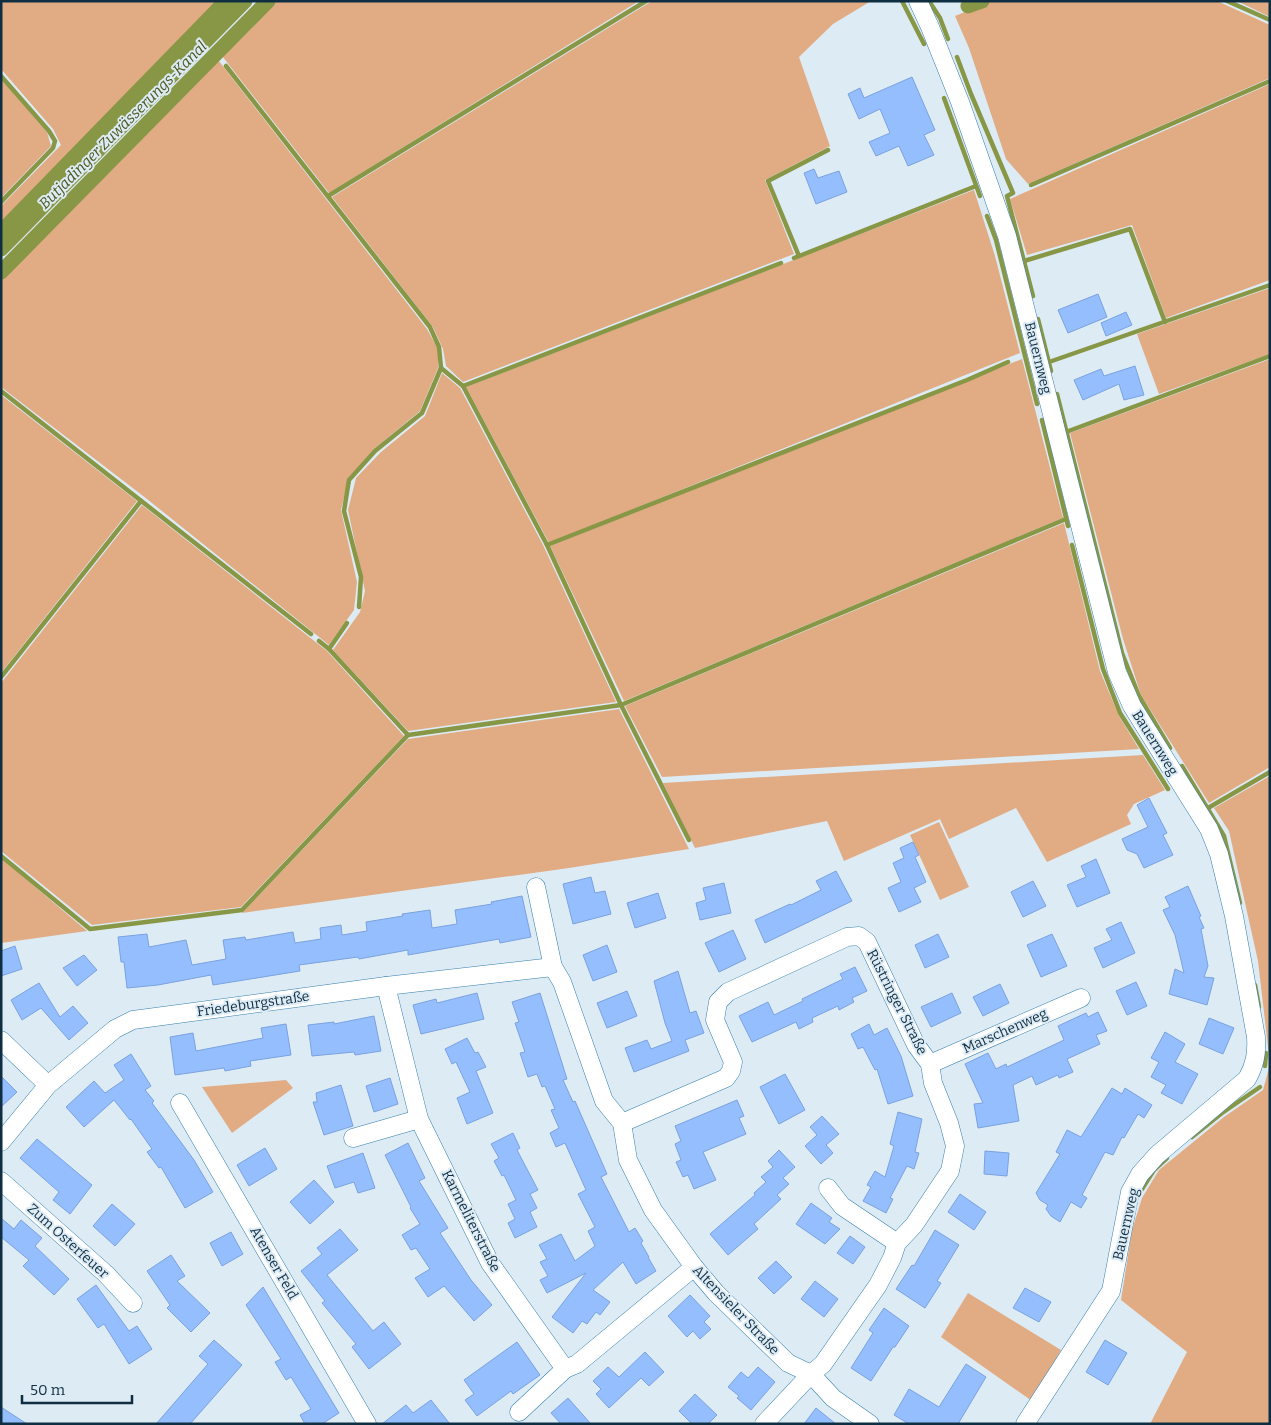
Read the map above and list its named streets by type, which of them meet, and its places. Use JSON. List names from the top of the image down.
{
  "streets": {
    "street": [
      "Bauernweg",
      "Rüstringer Straße",
      "Friedeburgstraße",
      "Marschenweg",
      "Karmeliterstraße",
      "Zum Osterfeuer",
      "Atenser Feld",
      "Altensieler Straße"
    ]
  },
  "crossings": [
    ["Rüstringer Straße", "Marschenweg"],
    ["Rüstringer Straße", "Altensieler Straße"],
    ["Friedeburgstraße", "Karmeliterstraße"]
  ],
  "water": ["Butjadinger Zuwässerungs-Kanal"],
  "scale_bar": "50 m"
}
